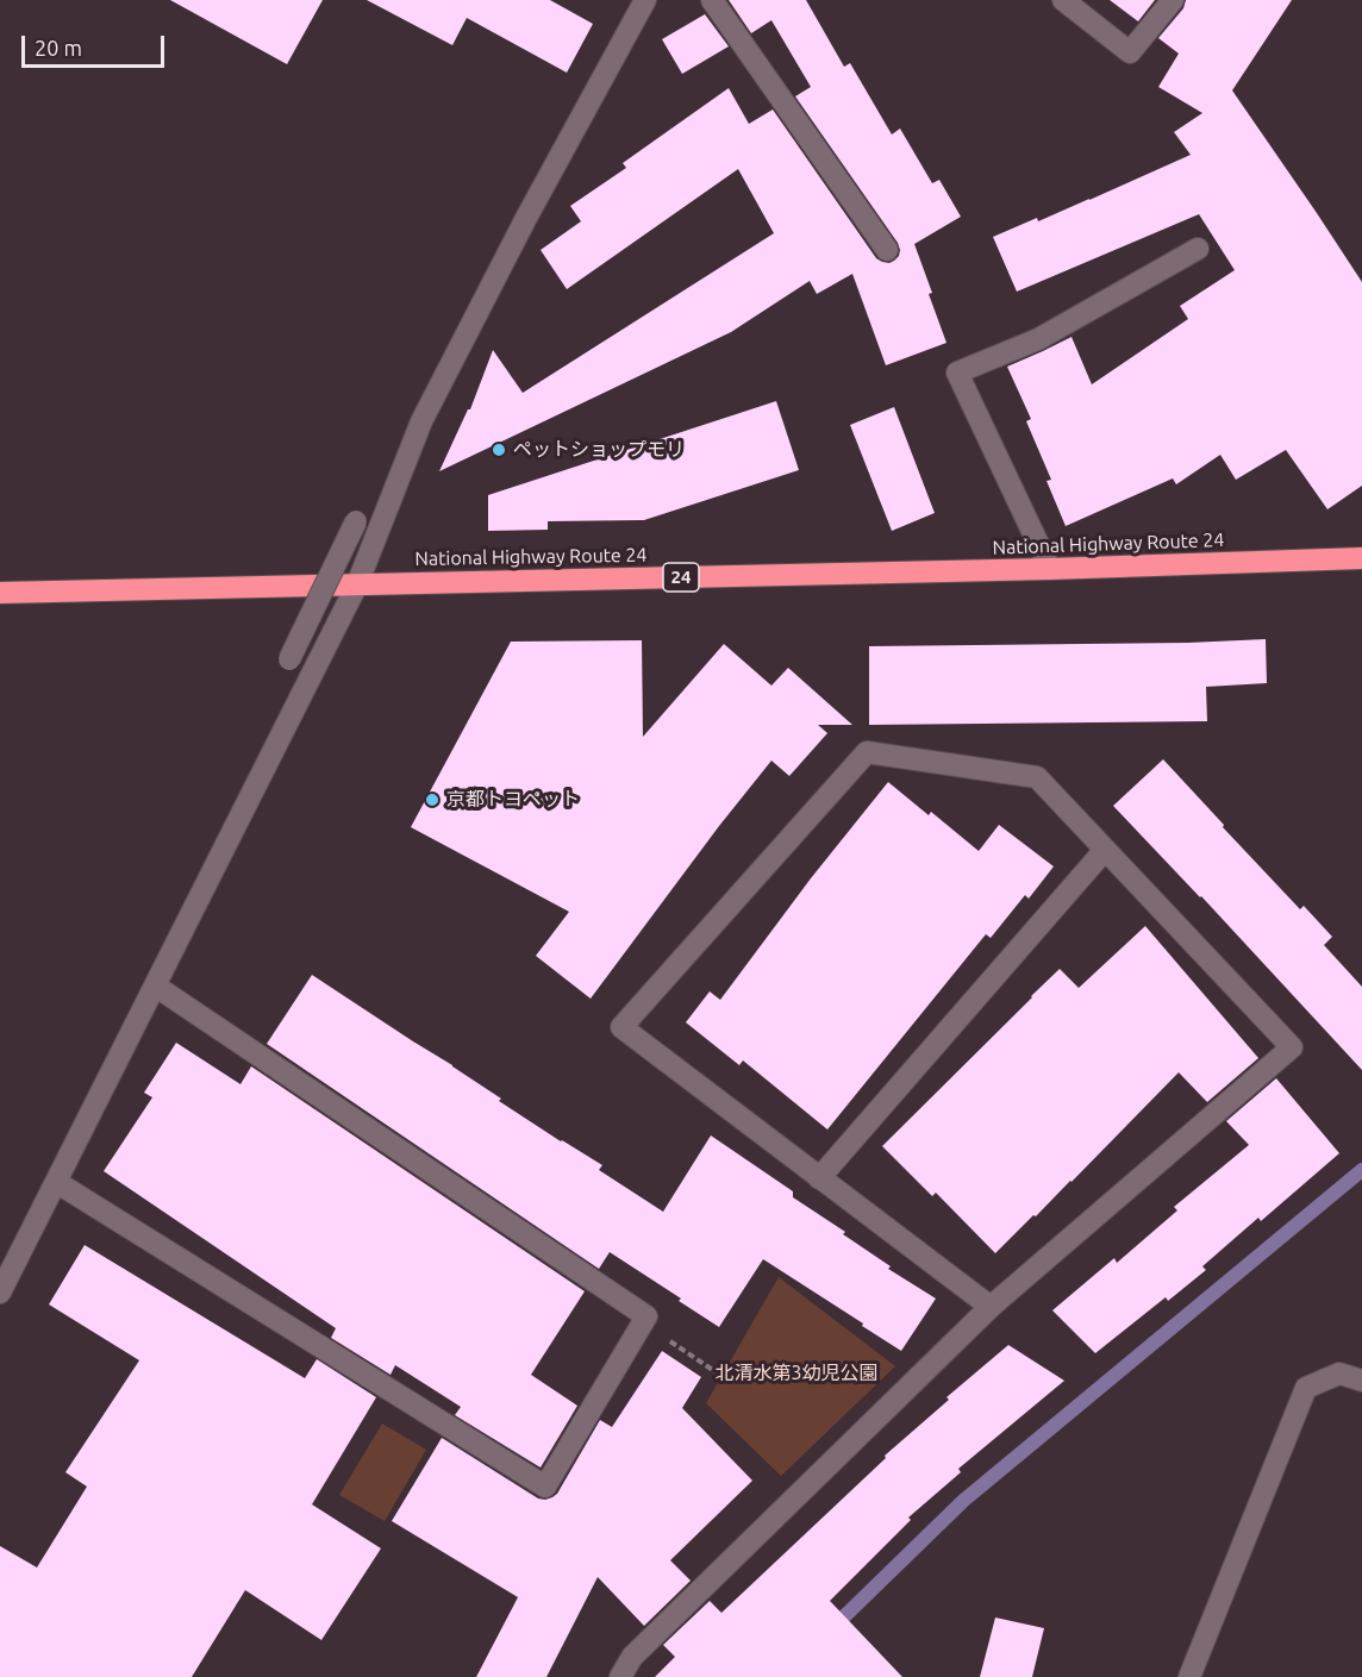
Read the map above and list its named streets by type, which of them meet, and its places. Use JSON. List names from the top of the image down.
{
  "streets": {
    "highway": ["National Highway Route 24", "24"]
  },
  "parks": ["北清水第3幼児公園"],
  "places": ["ペットショップモリ", "京都トヨペット"],
  "scale_bar": "20 m"
}
